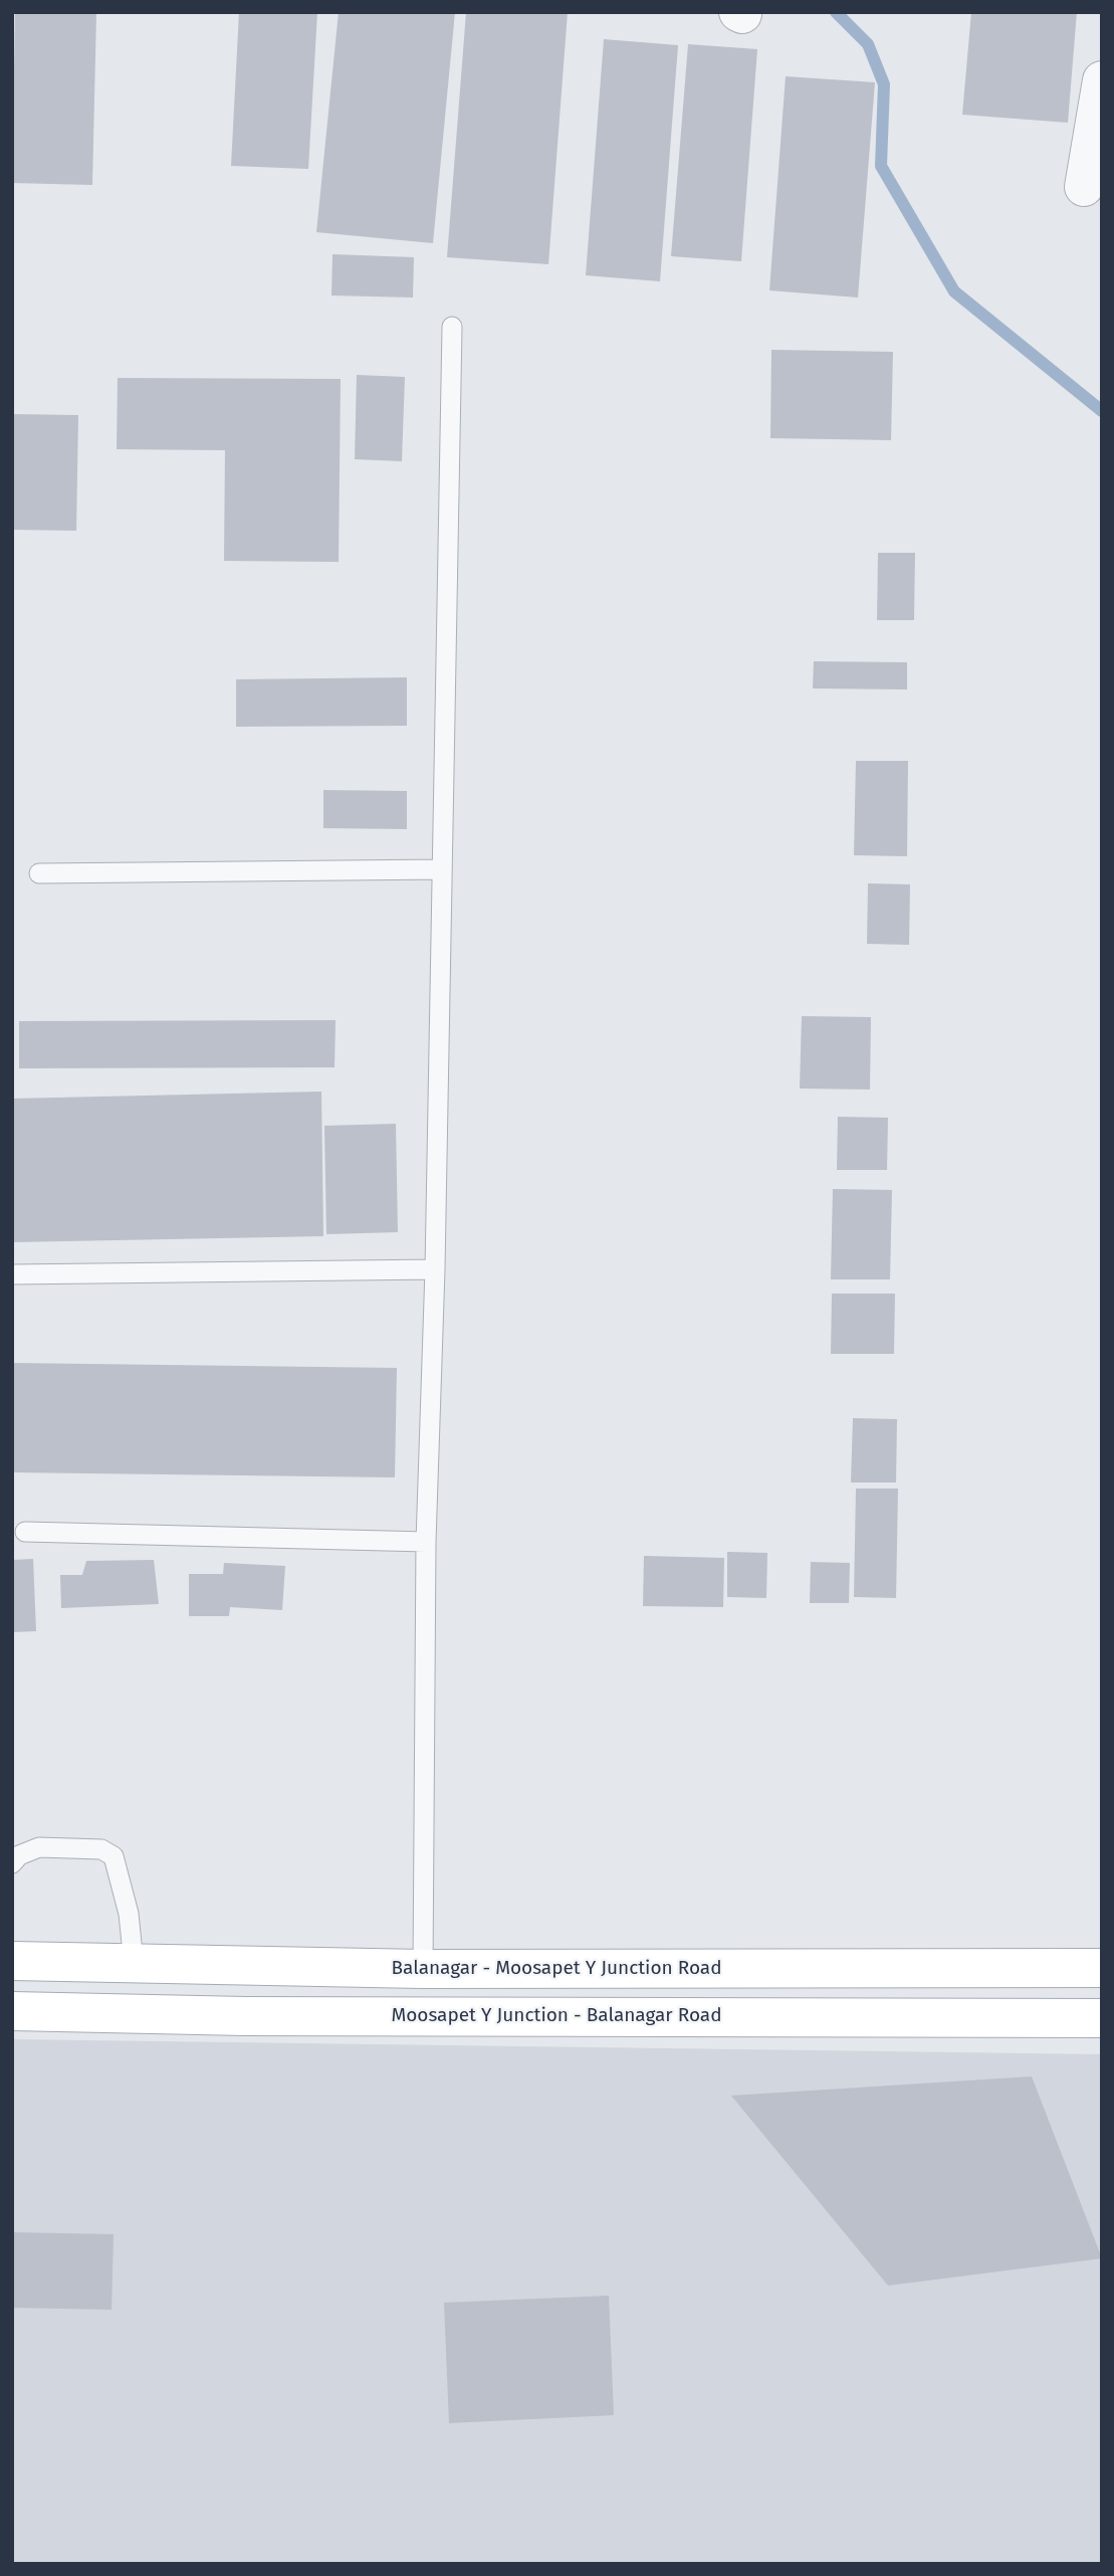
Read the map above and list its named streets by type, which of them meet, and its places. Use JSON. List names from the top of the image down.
{
  "streets": {
    "main road": ["Balanagar - Moosapet Y Junction Road", "Moosapet Y Junction - Balanagar Road"]
  }
}
